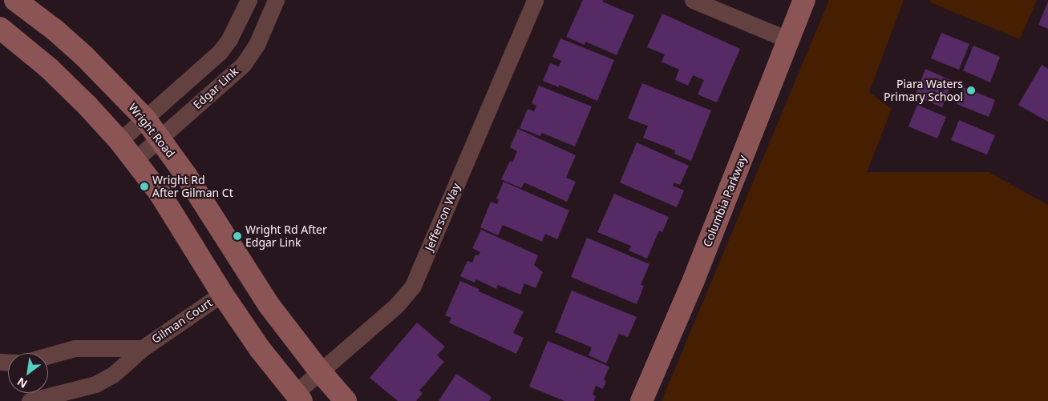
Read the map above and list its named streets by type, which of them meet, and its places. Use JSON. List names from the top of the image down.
{
  "streets": {
    "main road": ["Wright Road", "Columbia Parkway"],
    "street": ["Edgar Link", "Jefferson Way", "Gilman Court"]
  },
  "crossings": [
    ["Edgar Link", "Wright Road"],
    ["Wright Road", "Jefferson Way"]
  ],
  "places": ["Piara Waters Primary School", "Wright Rd After Gilman Ct", "Wright Rd After Edgar Link"],
  "north": "bottom left"
}
